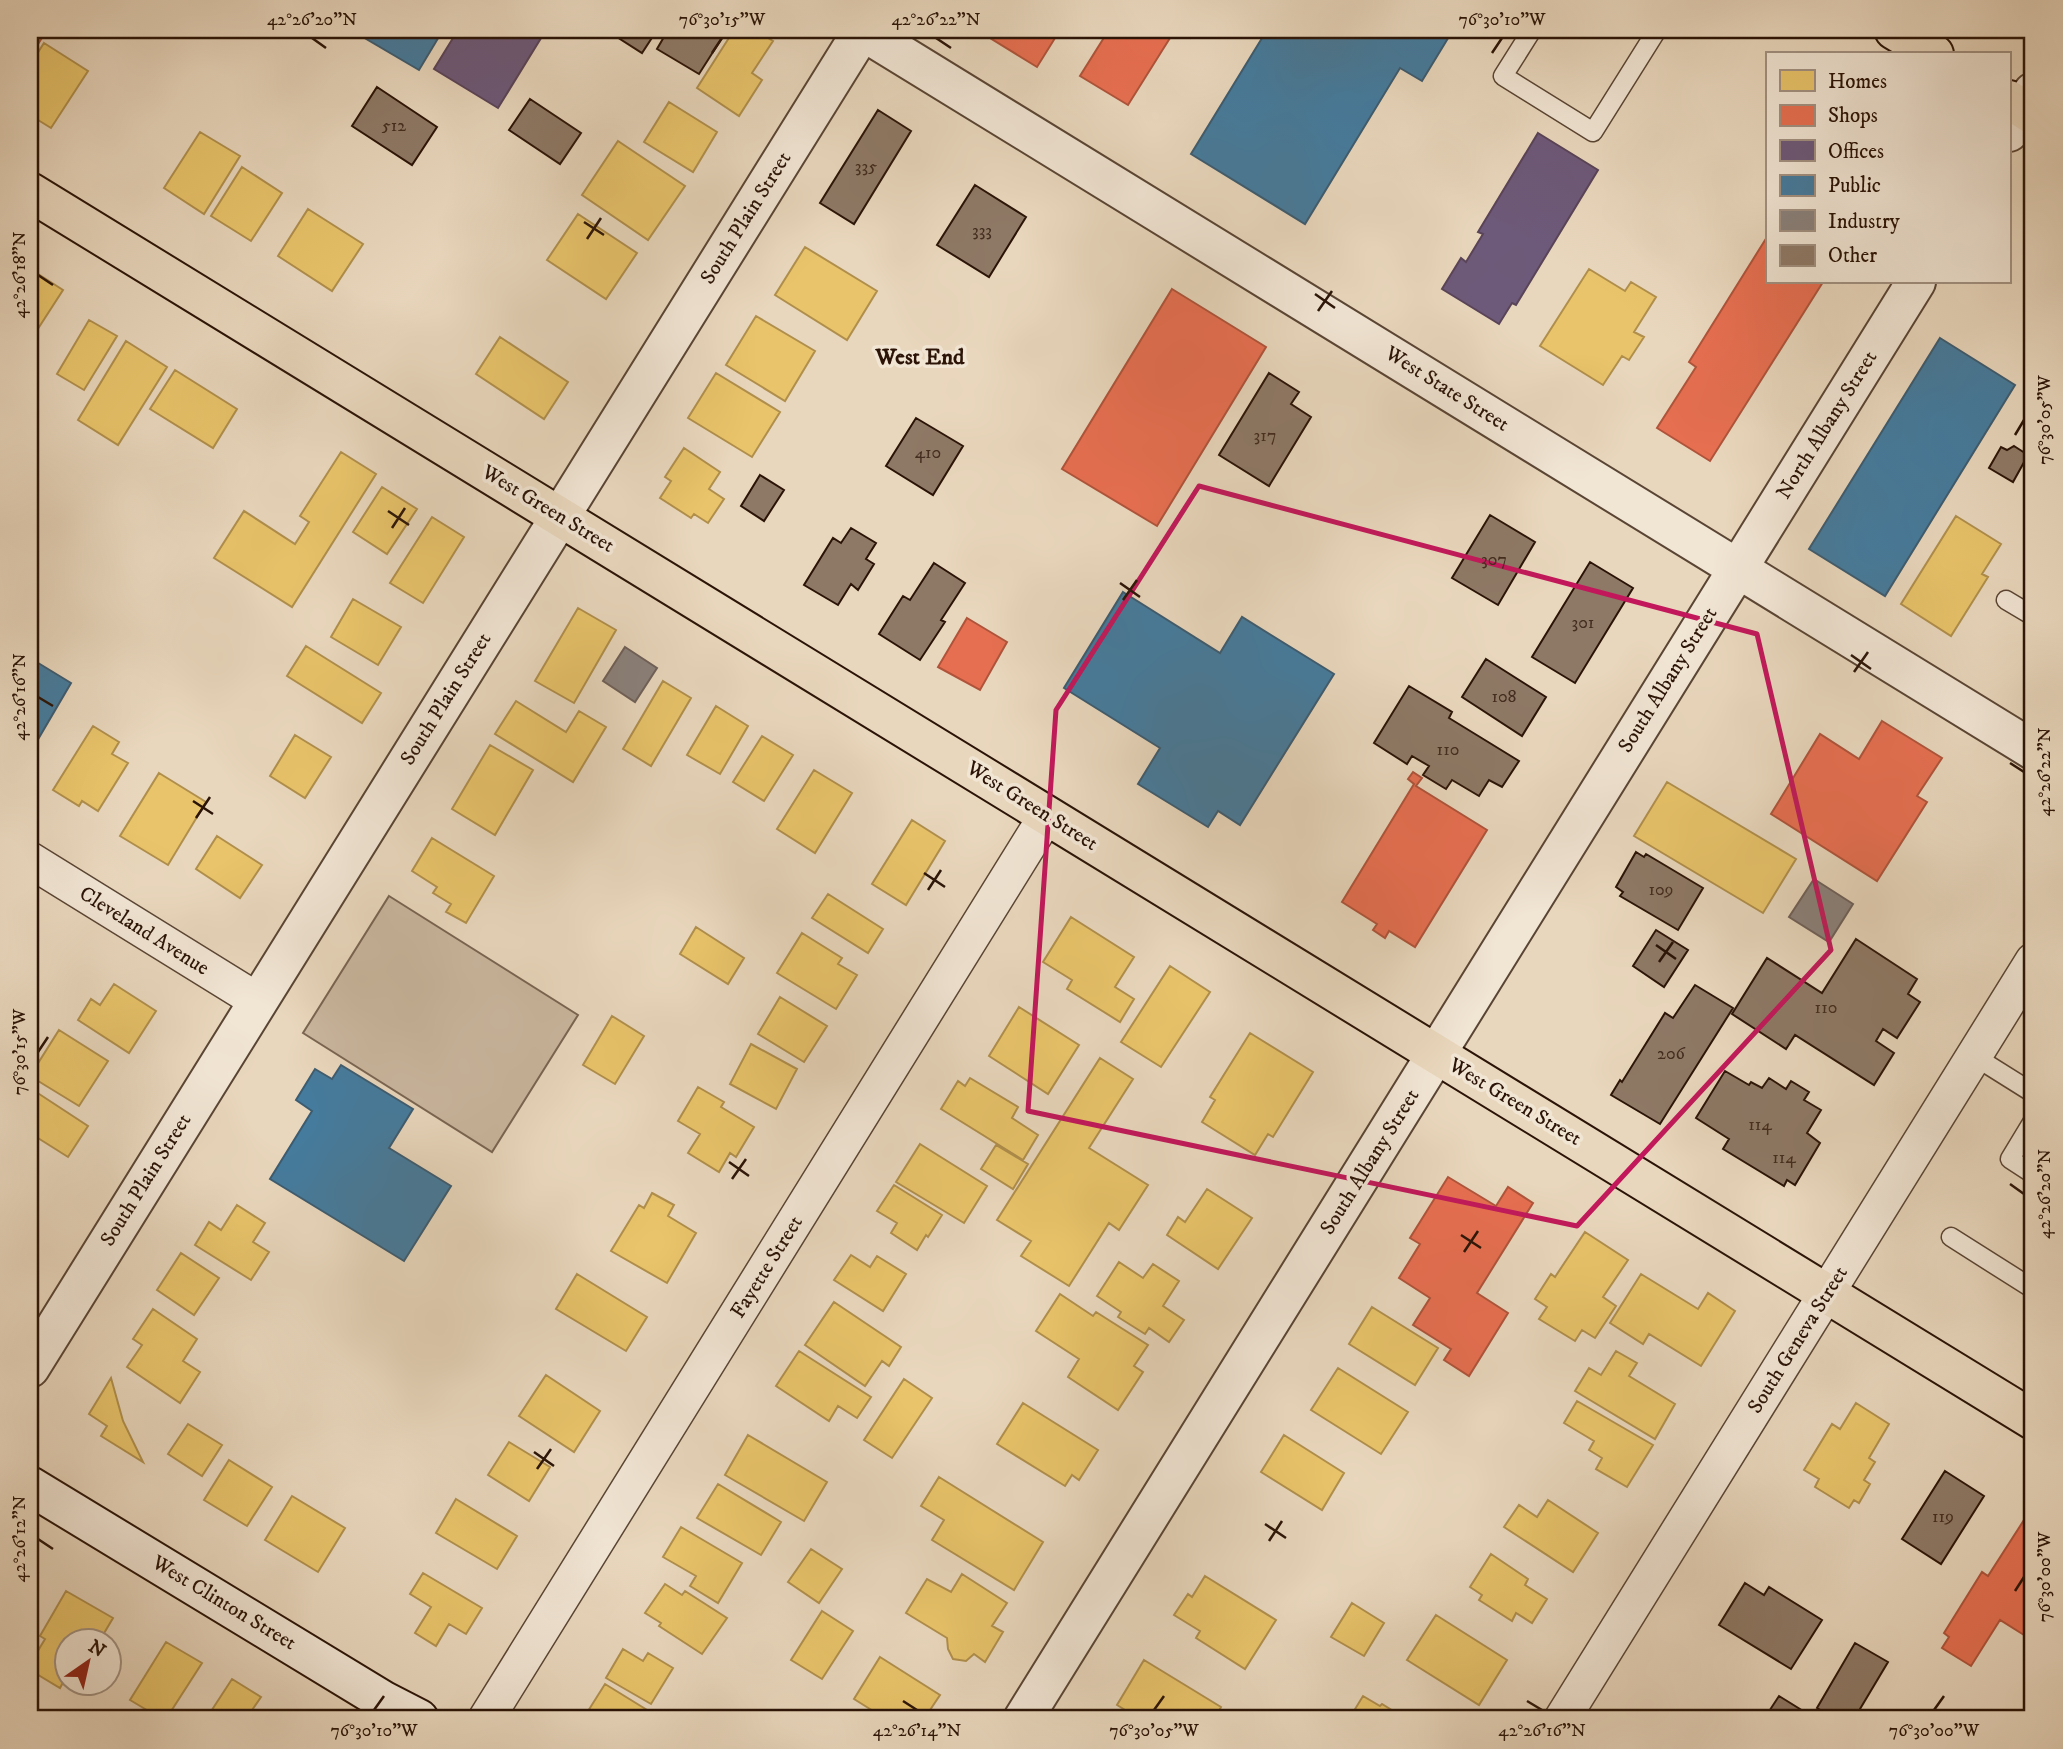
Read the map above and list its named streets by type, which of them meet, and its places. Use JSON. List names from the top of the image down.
{
  "streets": {
    "highway": ["West Green Street"],
    "street": [
      "South Plain Street",
      "West State Street",
      "North Albany Street",
      "South Albany Street",
      "Cleveland Avenue",
      "Fayette Street",
      "South Geneva Street",
      "West Clinton Street"
    ]
  },
  "crossings": [
    ["South Plain Street", "West State Street"],
    ["South Plain Street", "West Green Street"],
    ["South Plain Street", "Cleveland Avenue"],
    ["West State Street", "North Albany Street"],
    ["West State Street", "South Albany Street"],
    ["North Albany Street", "South Albany Street"],
    ["West Green Street", "South Albany Street"],
    ["West Green Street", "Fayette Street"],
    ["West Green Street", "South Geneva Street"]
  ],
  "districts": ["West End"],
  "house_numbers": [
    "512",
    "335",
    "333",
    "317",
    "410",
    "307",
    "301",
    "108",
    "110",
    "109",
    "110",
    "206",
    "114",
    "114",
    "119"
  ],
  "legend": [
    "Homes",
    "Shops",
    "Offices",
    "Public",
    "Industry",
    "Other"
  ],
  "north": "top right",
  "coordinates": [
    "42°26'20\"N",
    "76°30'15\"W",
    "42°26'22\"N",
    "76°30'10\"W",
    "42°26'18\"N",
    "76°30'05\"W",
    "42°26'16\"N",
    "42°26'12\"N",
    "76°30'00\"W",
    "42°26'14\"N"
  ]
}
